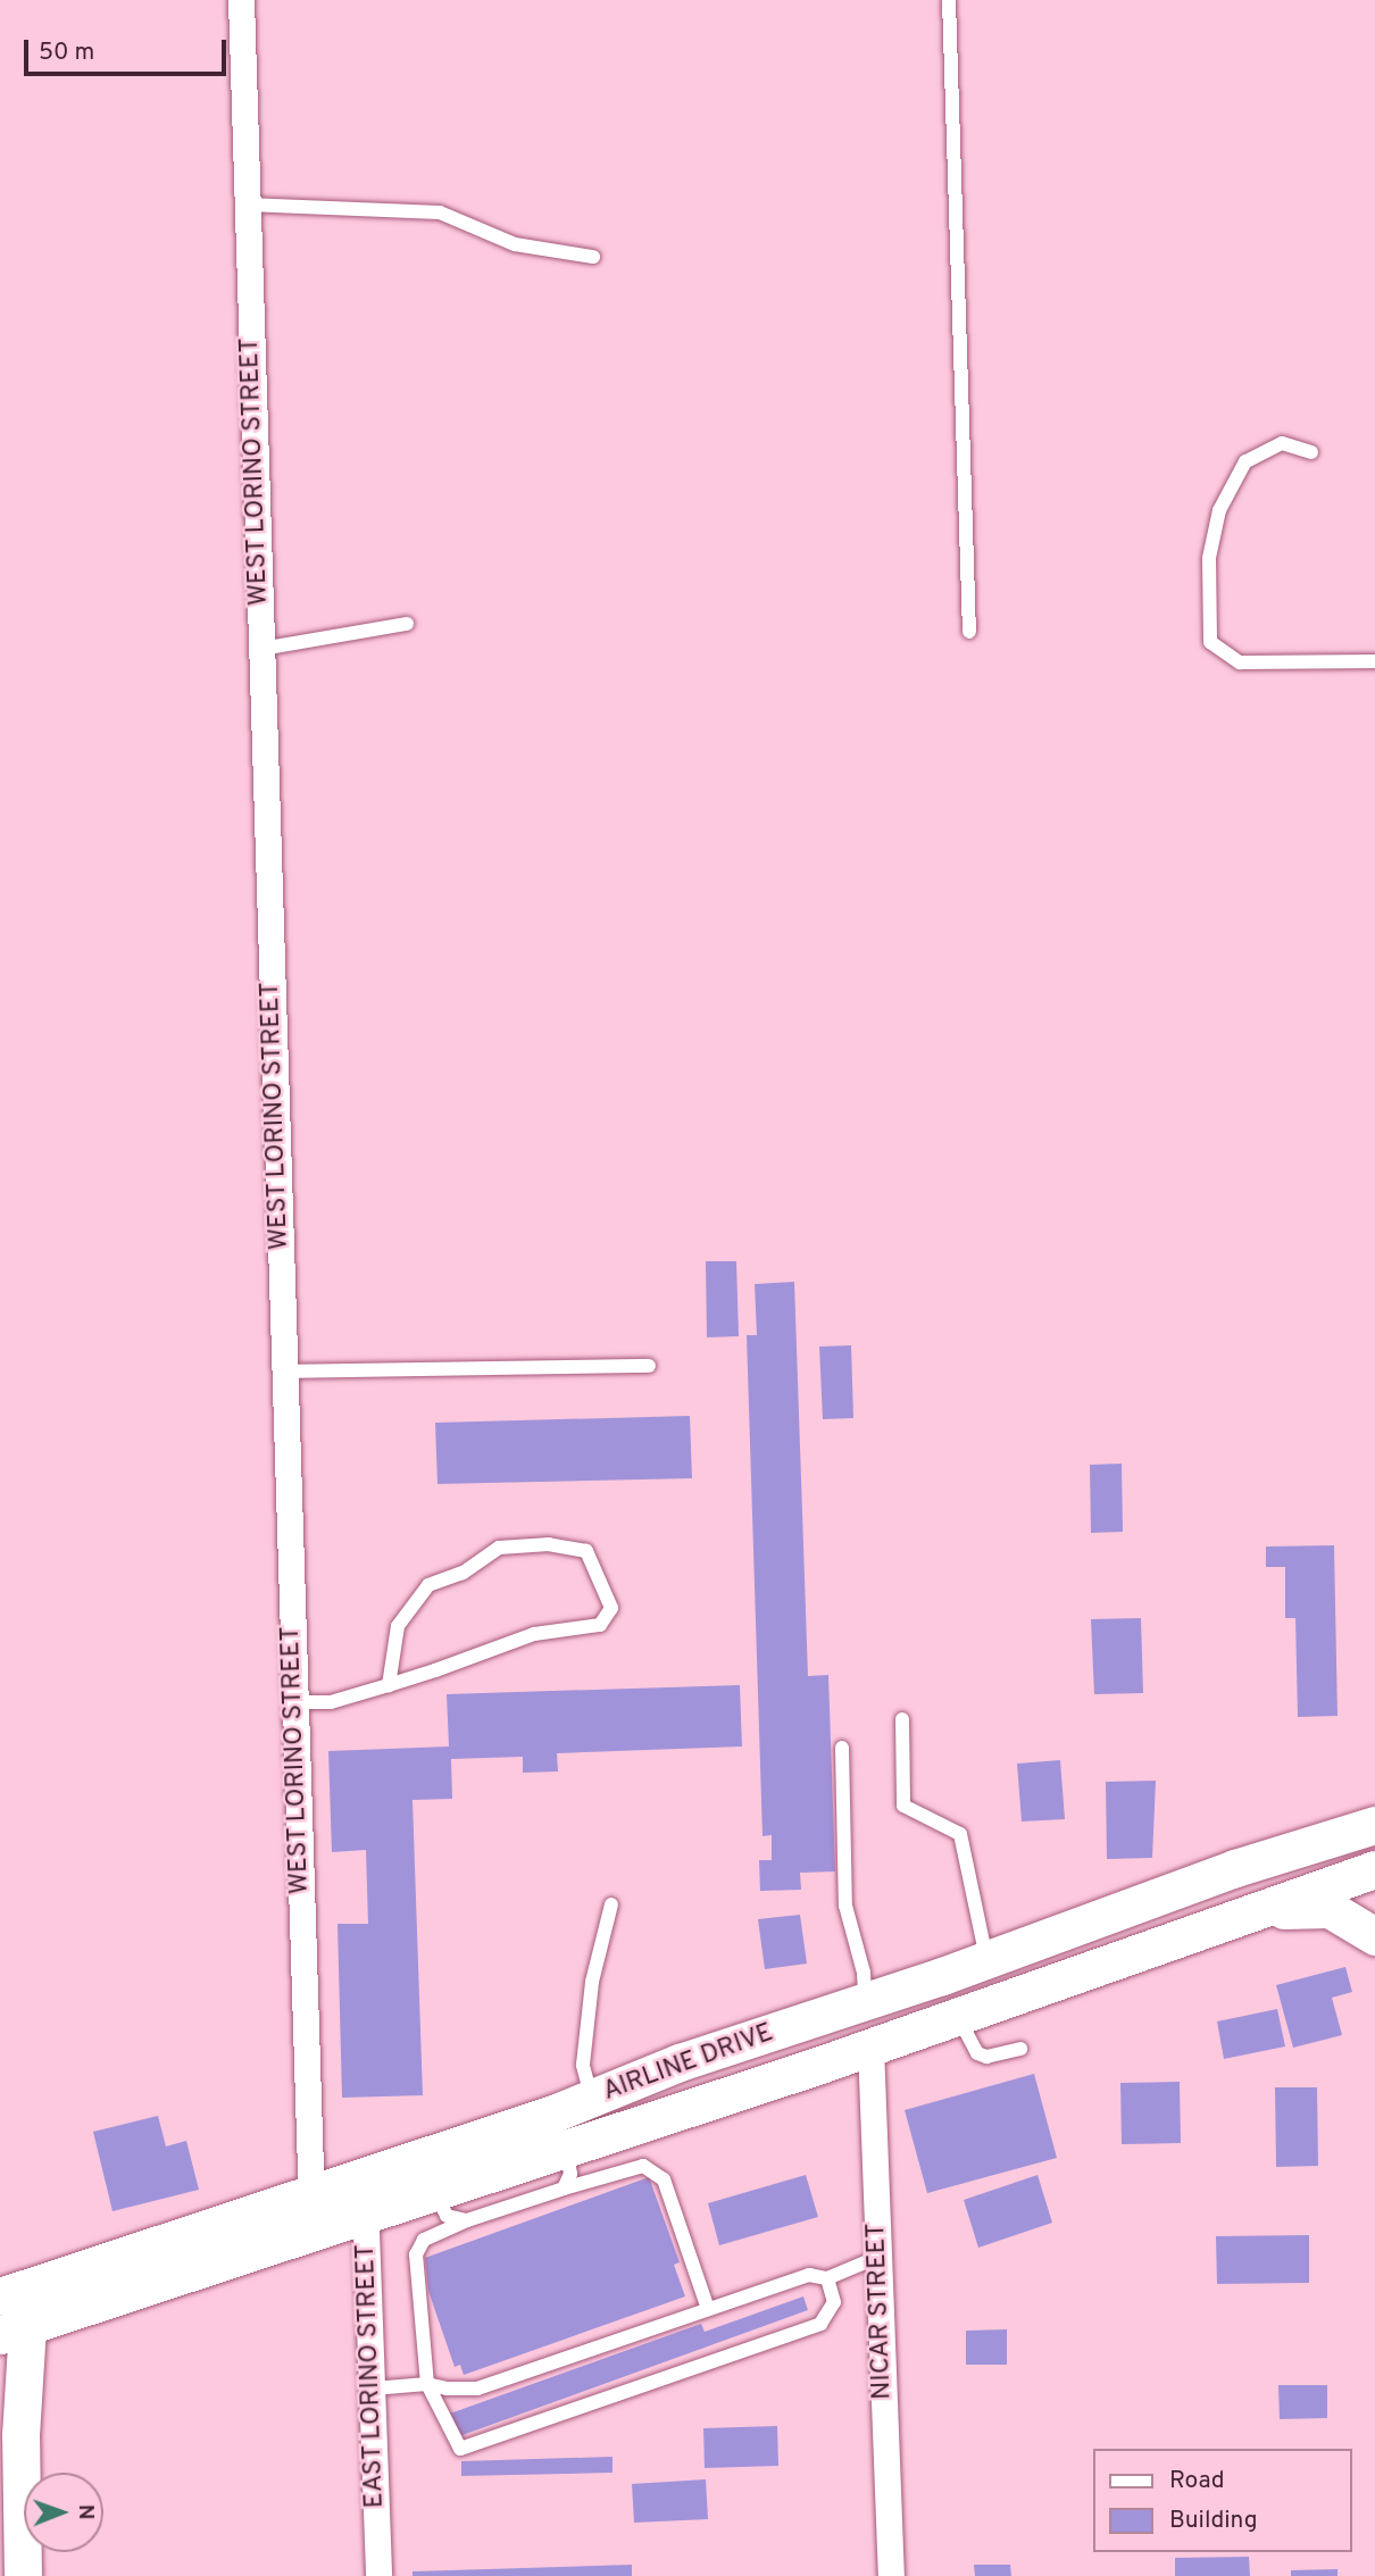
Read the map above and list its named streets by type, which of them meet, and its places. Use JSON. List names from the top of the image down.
{
  "streets": {
    "main road": ["AIRLINE DRIVE"],
    "street": ["WEST LORINO STREET", "NICAR STREET", "EAST LORINO STREET"]
  },
  "crossings": [
    ["WEST LORINO STREET", "AIRLINE DRIVE"],
    ["AIRLINE DRIVE", "NICAR STREET"],
    ["AIRLINE DRIVE", "EAST LORINO STREET"]
  ],
  "legend": ["Road", "Building"],
  "scale_bar": "50 m",
  "north": "right"
}
